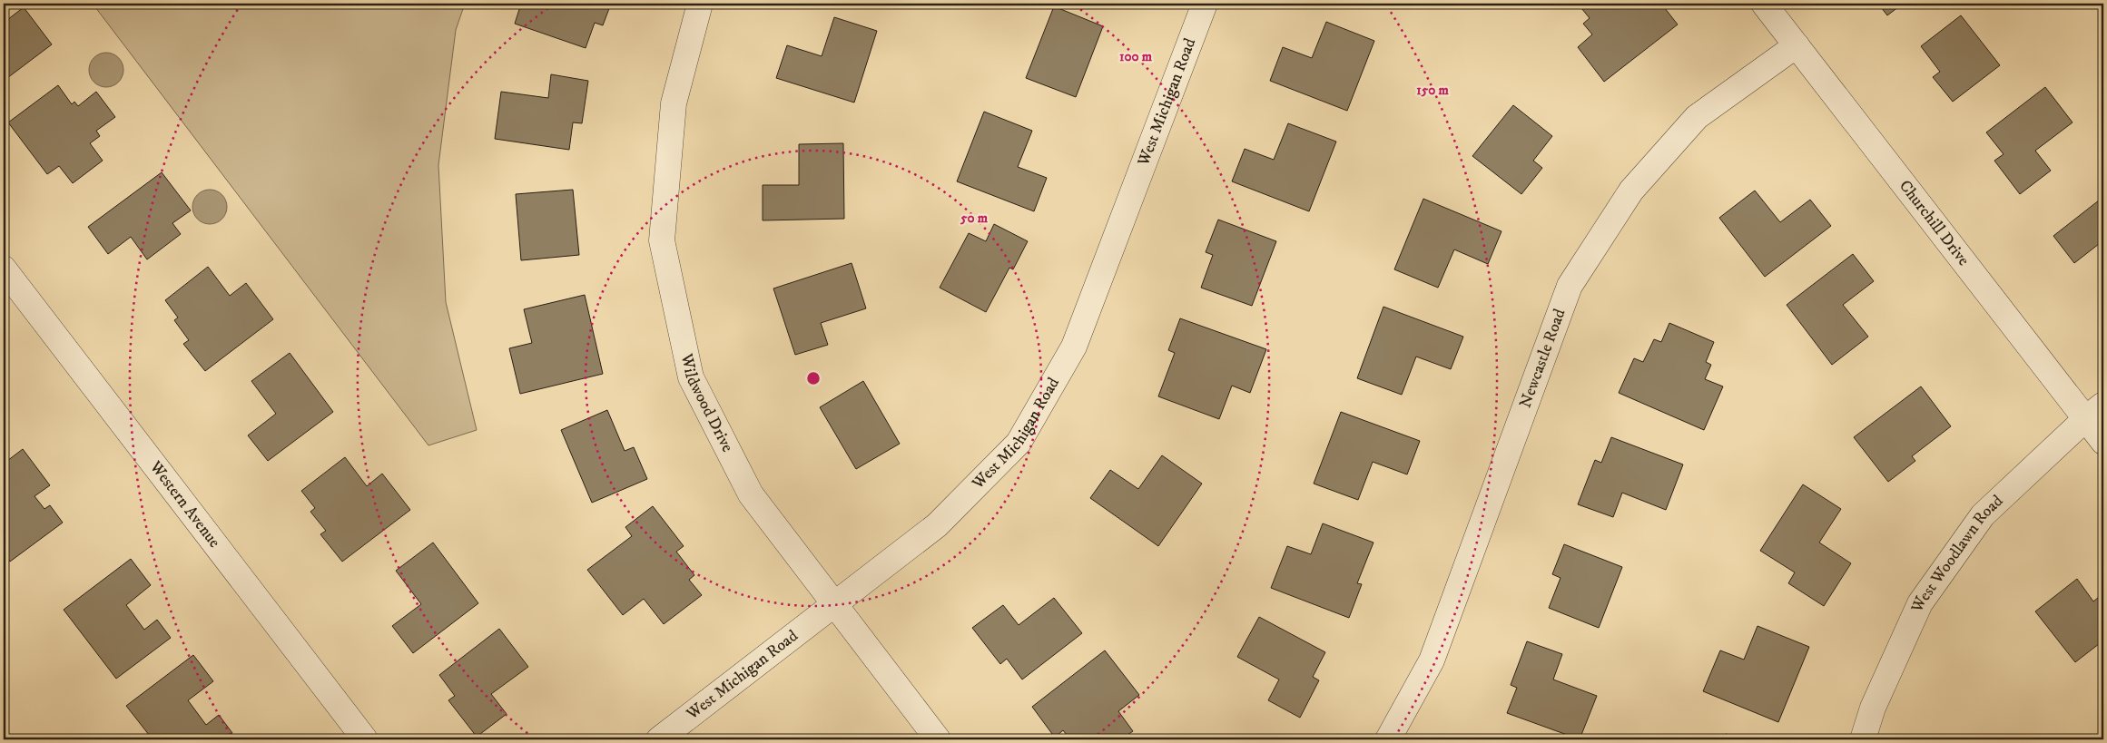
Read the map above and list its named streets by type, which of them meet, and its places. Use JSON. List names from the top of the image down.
{
  "streets": {
    "street": [
      "West Michigan Road",
      "Churchill Drive",
      "Newcastle Road",
      "Wildwood Drive",
      "Western Avenue",
      "West Woodlawn Road"
    ]
  },
  "crossings": [
    ["West Michigan Road", "Wildwood Drive"],
    ["Churchill Drive", "Newcastle Road"],
    ["Churchill Drive", "West Woodlawn Road"]
  ],
  "rings": ["100 m", "150 m", "50 m"]
}
